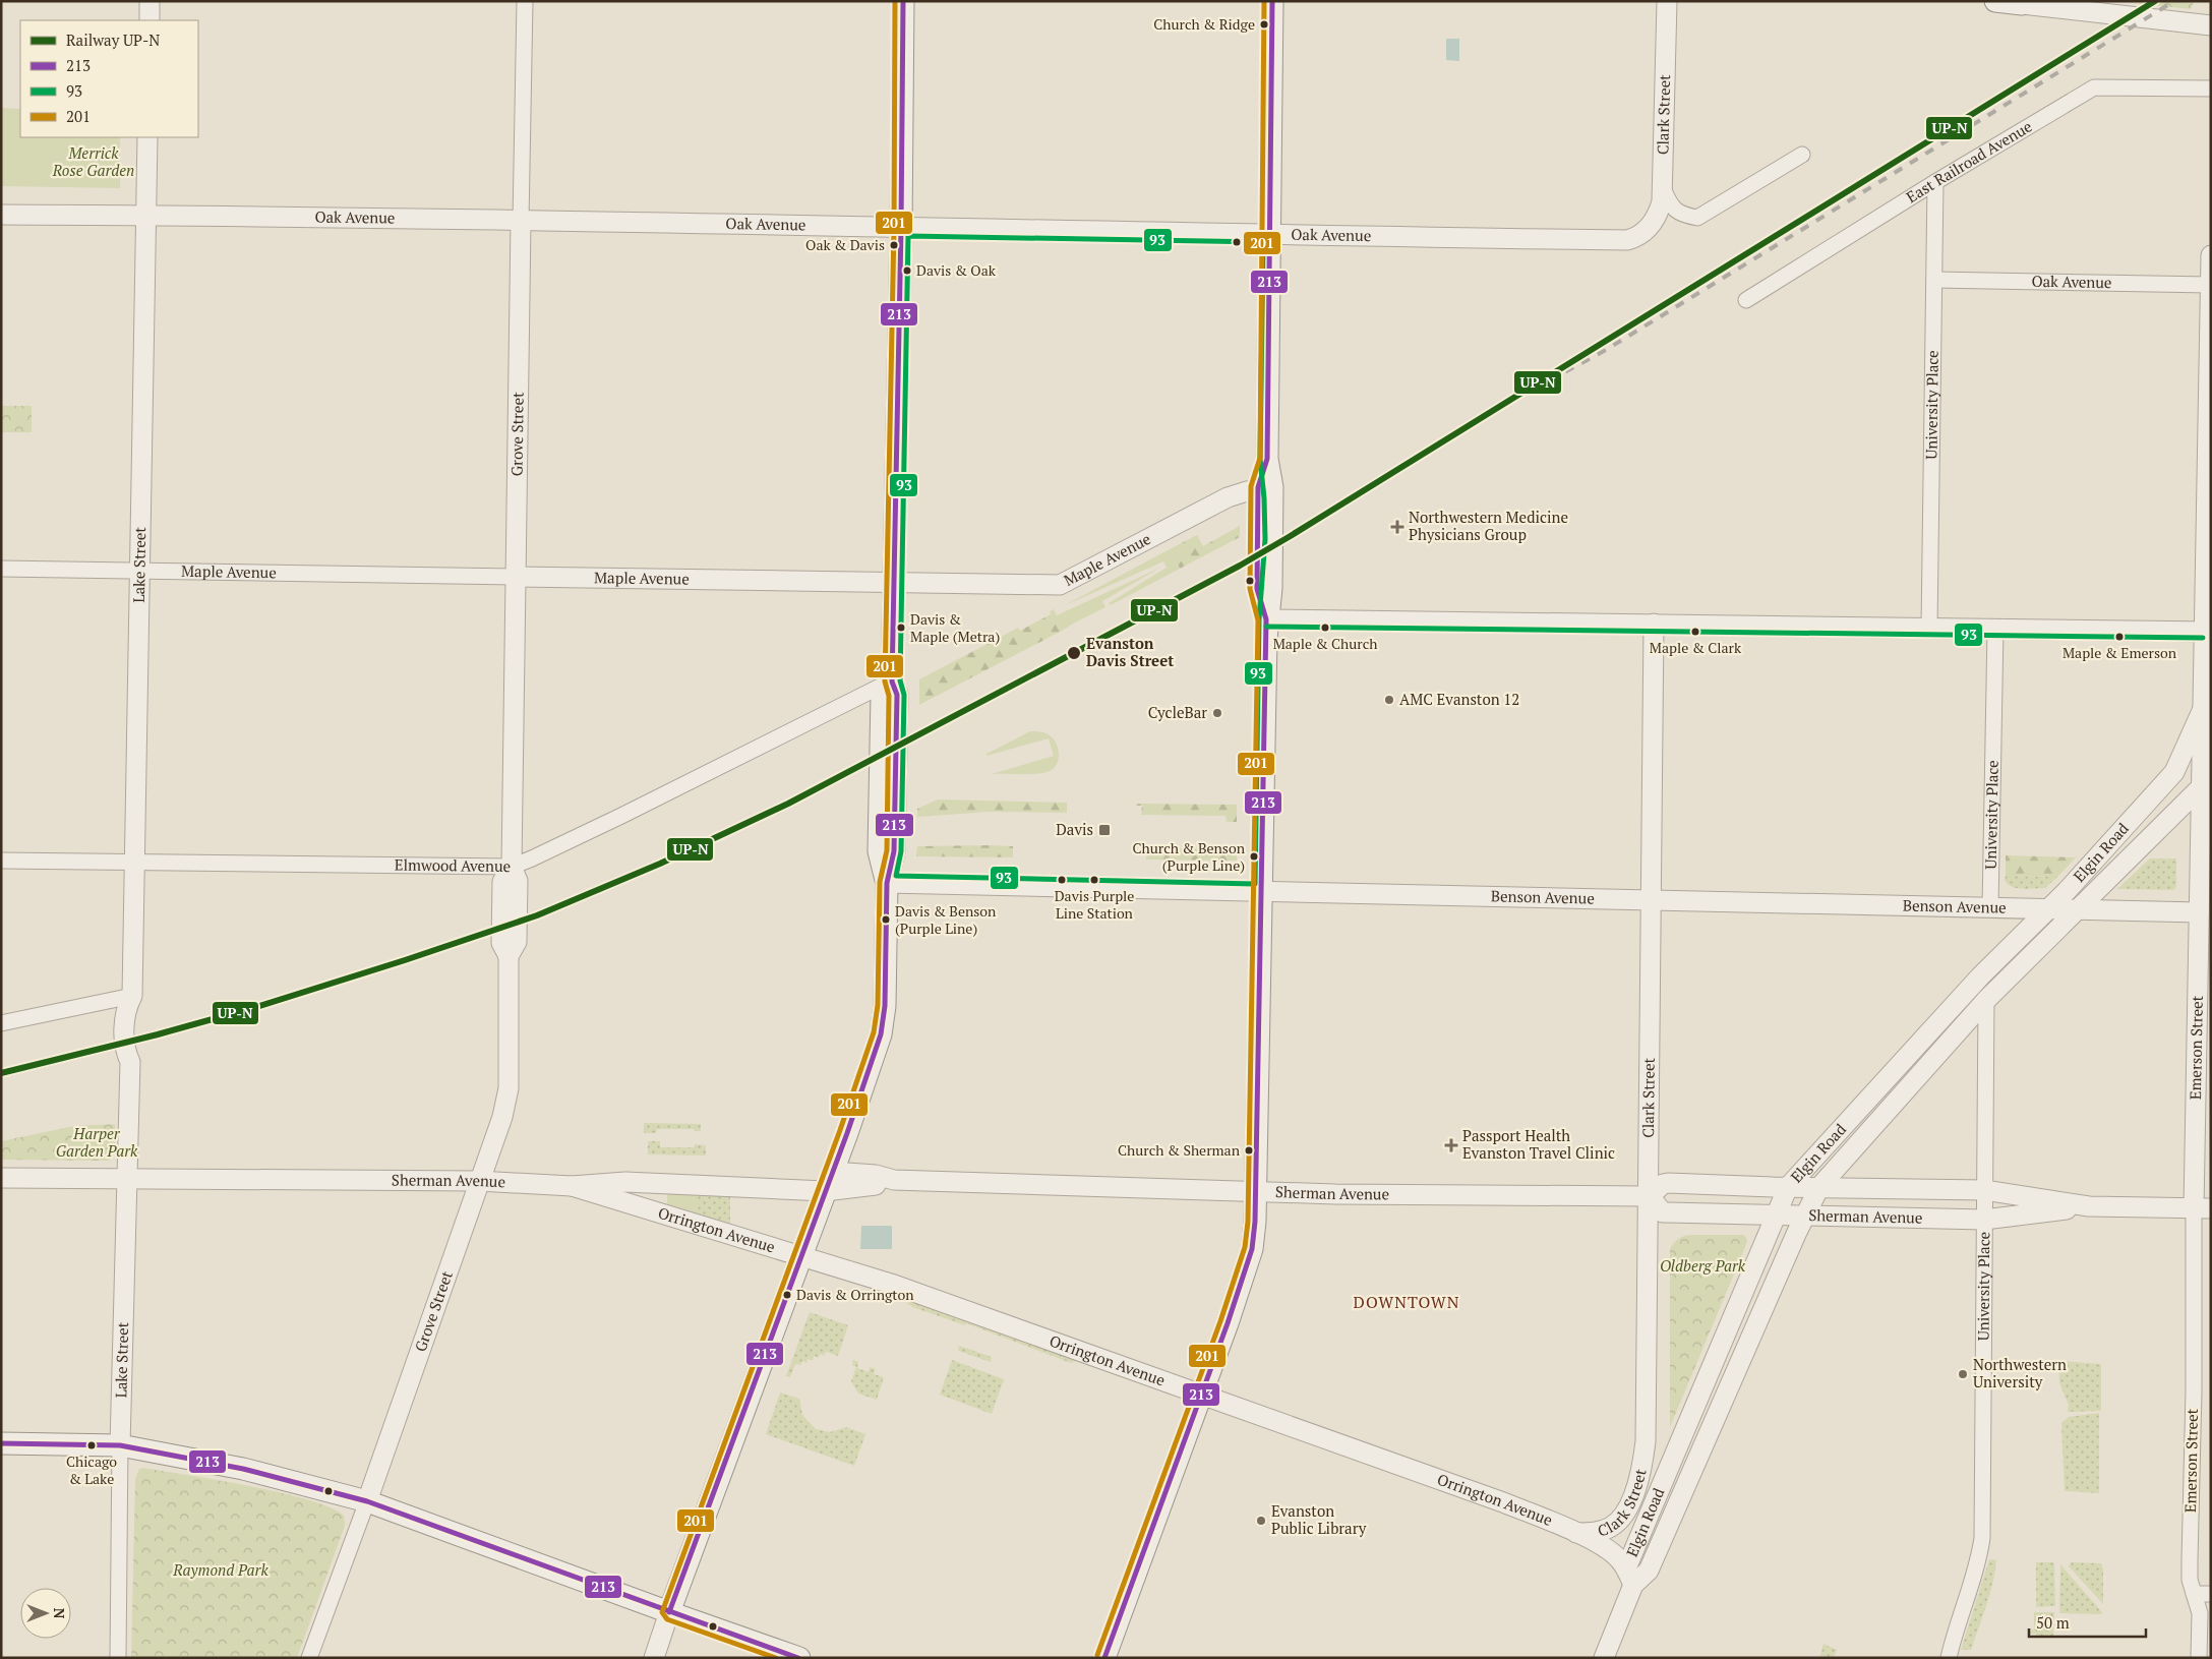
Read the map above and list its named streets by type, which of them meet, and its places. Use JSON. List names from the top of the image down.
{
  "streets": {
    "street": [
      "Clark Street",
      "East Railroad Avenue",
      "Oak Avenue",
      "University Place",
      "Grove Street",
      "Maple Avenue",
      "Lake Street",
      "Elgin Road",
      "Elmwood Avenue",
      "Benson Avenue",
      "Emerson Street",
      "Sherman Avenue",
      "Orrington Avenue"
    ]
  },
  "crossings": [
    ["Clark Street", "Oak Avenue"],
    ["Clark Street", "Benson Avenue"],
    ["Clark Street", "Sherman Avenue"],
    ["Clark Street", "Orrington Avenue"],
    ["East Railroad Avenue", "University Place"],
    ["Oak Avenue", "University Place"],
    ["Oak Avenue", "Grove Street"],
    ["Oak Avenue", "Lake Street"],
    ["Oak Avenue", "Emerson Street"],
    ["University Place", "Elgin Road"],
    ["University Place", "Benson Avenue"],
    ["University Place", "Sherman Avenue"],
    ["Grove Street", "Maple Avenue"],
    ["Grove Street", "Elmwood Avenue"],
    ["Grove Street", "Sherman Avenue"],
    ["Maple Avenue", "Lake Street"],
    ["Lake Street", "Elmwood Avenue"],
    ["Lake Street", "Sherman Avenue"],
    ["Elgin Road", "Benson Avenue"],
    ["Elgin Road", "Emerson Street"],
    ["Elgin Road", "Sherman Avenue"],
    ["Elgin Road", "Orrington Avenue"],
    ["Benson Avenue", "Emerson Street"],
    ["Emerson Street", "Sherman Avenue"],
    ["Sherman Avenue", "Orrington Avenue"]
  ],
  "districts": ["DOWNTOWN"],
  "parks": [
    "Merrick Rose Garden",
    "Harper Garden Park",
    "Oldberg Park",
    "Raymond Park"
  ],
  "places": {
    "other": [
      "Church & Ridge",
      "Oak & Davis",
      "Davis & Oak",
      "Davis & Maple (Metra)",
      "Maple & Church",
      "Maple & Clark",
      "Maple & Emerson",
      "Evanston Davis Street",
      "AMC Evanston 12",
      "CycleBar",
      "Church & Benson (Purple Line)",
      "Davis Purple Line Station",
      "Davis & Benson (Purple Line)",
      "Church & Sherman",
      "Davis & Orrington",
      "Northwestern University",
      "Chicago & Lake",
      "Evanston Public Library"
    ],
    "health": ["Northwestern Medicine Physicians Group", "Passport Health Evanston Travel Clinic"],
    "transit": ["Davis"]
  },
  "lines": [
    "rail line UP-N",
    "transit line 213",
    "transit line 201",
    "transit line 93"
  ],
  "legend": [
    "Railway UP-N",
    "213",
    "93",
    "201"
  ],
  "scale_bar": "50 m",
  "north": "right"
}
